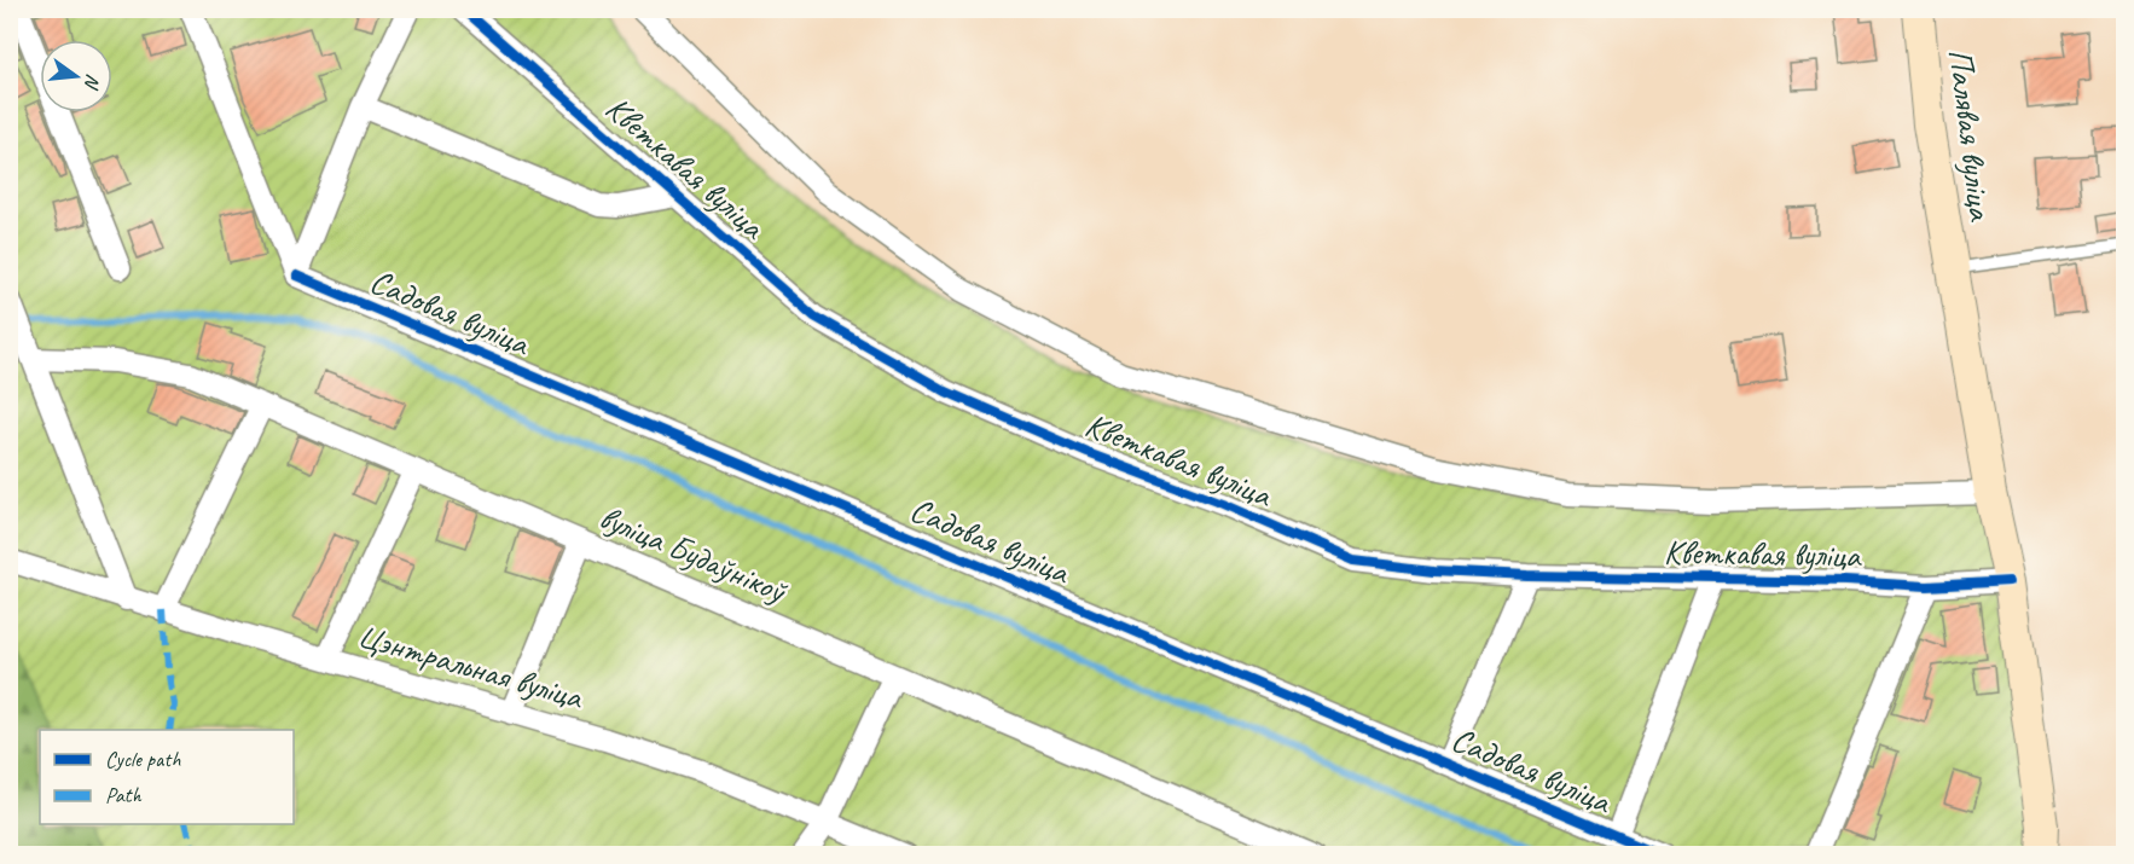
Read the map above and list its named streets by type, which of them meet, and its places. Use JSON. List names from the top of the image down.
{
  "streets": {
    "main road": ["Палявая вуліца"],
    "street": [
      "Кветкавая вуліца",
      "Садовая вуліца",
      "вуліца Будаўнікоў",
      "Цэнтральная вуліца"
    ]
  },
  "crossings": [
    ["Палявая вуліца", "Кветкавая вуліца"]
  ],
  "legend": ["Cycle path", "Path"],
  "north": "right"
}
